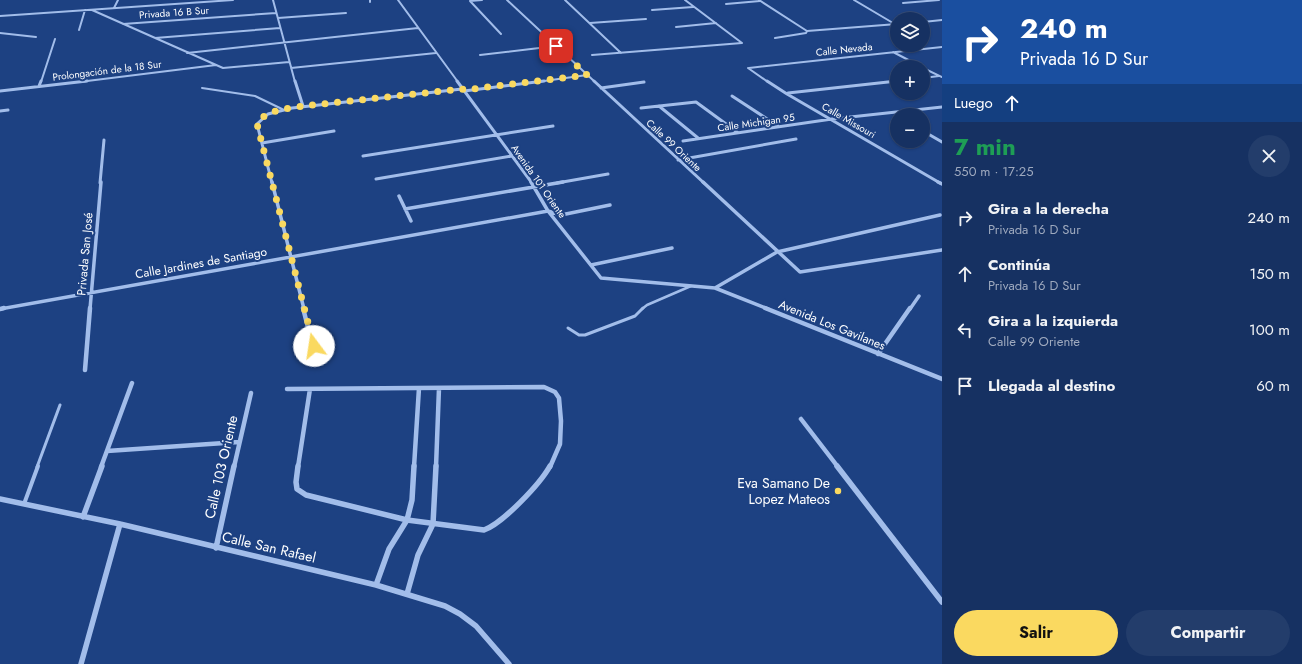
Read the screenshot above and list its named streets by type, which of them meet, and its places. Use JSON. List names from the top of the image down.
{
  "streets": {
    "street": [
      "Privada 16 B Sur",
      "Calle Nevada",
      "Prolongación de la 18 Sur",
      "Calle Missouri",
      "Calle Michigan 95",
      "Calle 99 Oriente",
      "Avenida 101 Oriente",
      "Privada San José",
      "Calle Jardines de Santiago",
      "Avenida Los Gavilanes",
      "Calle 103 Oriente",
      "Calle San Rafael"
    ]
  },
  "crossings": [
    ["Calle Nevada", "Calle Missouri"],
    ["Calle Missouri", "Calle Michigan 95"],
    ["Avenida 101 Oriente", "Calle Jardines de Santiago"],
    ["Avenida 101 Oriente", "Avenida Los Gavilanes"],
    ["Privada San José", "Calle Jardines de Santiago"],
    ["Calle 103 Oriente", "Calle San Rafael"]
  ],
  "places": ["Eva Samano De Lopez Mateos"],
  "page": {
    "turn": ["240 m", "Privada 16 D Sur"],
    "map_buttons": ["+", "−"],
    "then": "Luego",
    "heading": ["7 min", "550 m · 17:25"],
    "list": [
      {
        "name": "Gira a la derecha",
        "note": "Privada 16 D Sur",
        "value": "240 m"
      },
      {
        "name": "Continúa",
        "note": "Privada 16 D Sur",
        "value": "150 m"
      },
      {
        "name": "Gira a la izquierda",
        "note": "Calle 99 Oriente",
        "value": "100 m"
      },
      {
        "name": "Llegada al destino",
        "value": "60 m"
      }
    ],
    "buttons": ["Salir", "Compartir"]
  }
}
